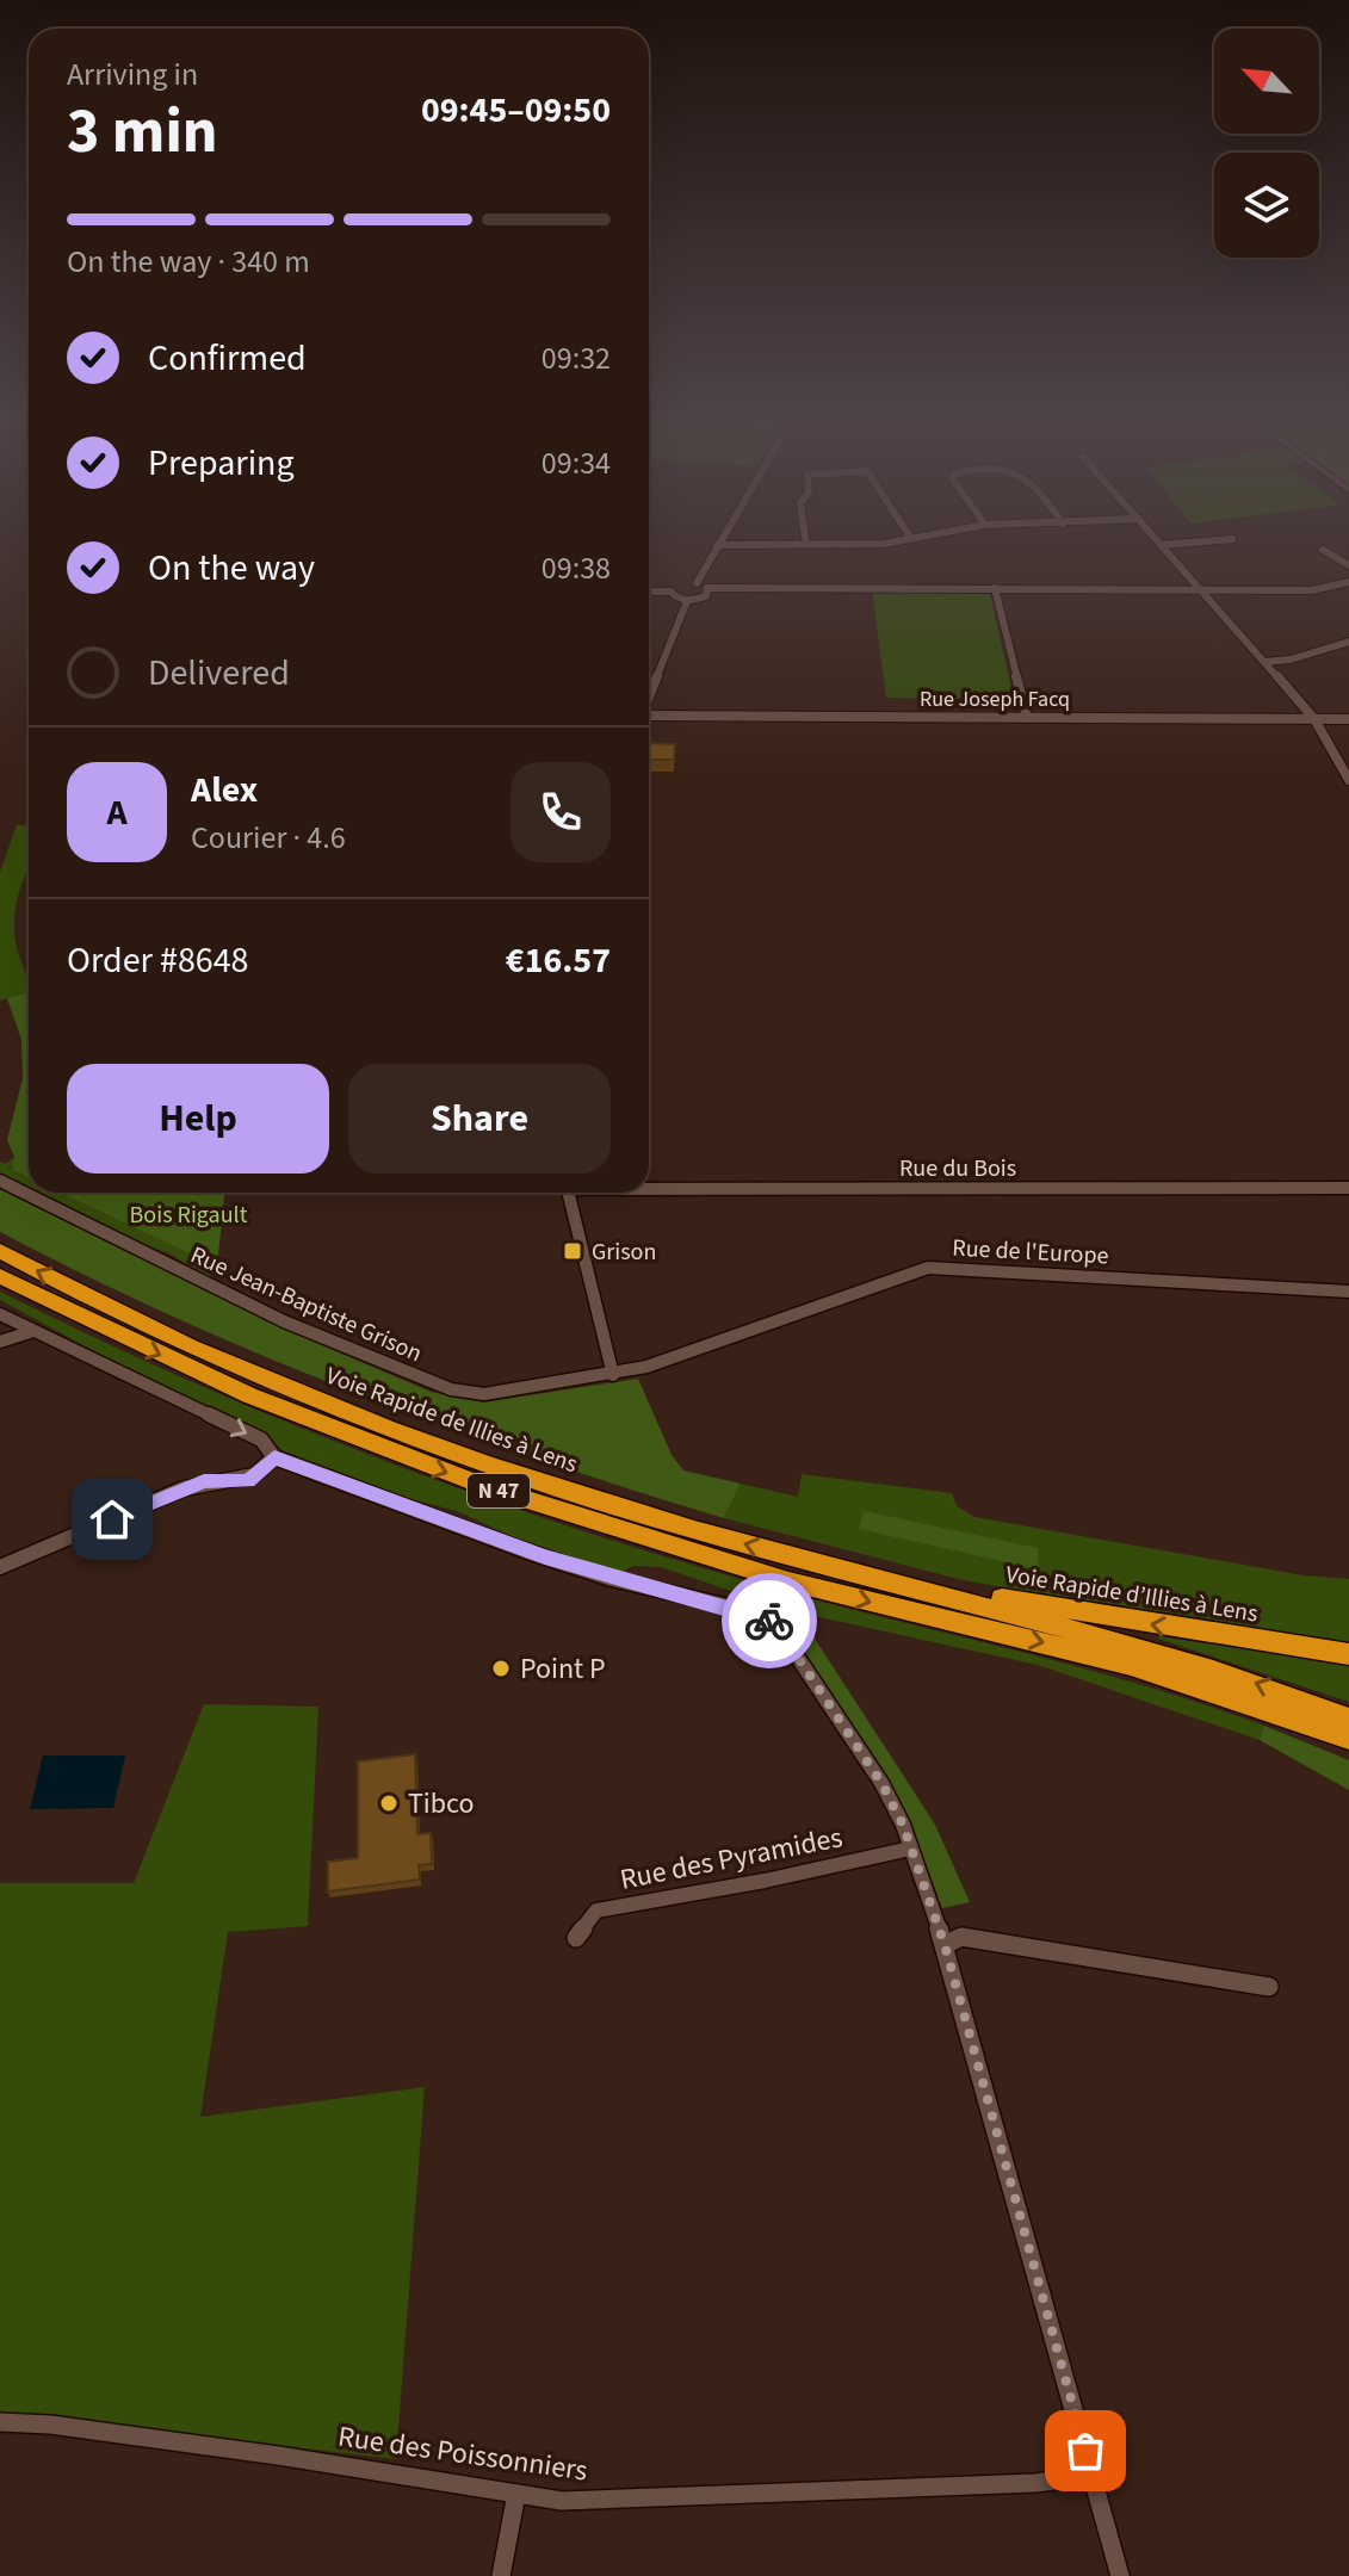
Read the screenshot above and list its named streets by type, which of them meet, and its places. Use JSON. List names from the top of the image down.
{
  "streets": {
    "highway": ["Voie Rapide de Illies à Lens", "N 47", "Voie Rapide d’Illies à Lens"],
    "street": [
      "Rue Joseph Facq",
      "Rue du Bois",
      "Rue de l'Europe",
      "Rue Jean-Baptiste Grison",
      "Rue des Pyramides",
      "Rue des Poissonniers"
    ]
  },
  "crossings": [
    ["Rue de l'Europe", "Rue Jean-Baptiste Grison"],
    ["Voie Rapide de Illies à Lens", "Voie Rapide d’Illies à Lens"]
  ],
  "parks": ["Bois Rigault"],
  "places": {
    "transit": ["Grison"],
    "other": ["Point P", "Tibco"]
  },
  "north": "top left",
  "page": {
    "heading": ["3 min", "Arriving in", "09:45–09:50"],
    "panel": [
      "Alex",
      "Courier · 4.6",
      "Order #8648",
      "€16.57"
    ],
    "bar": "On the way · 340 m",
    "list": [
      ["Confirmed", "09:32"],
      ["Preparing", "09:34"],
      ["On the way", "09:38"],
      "Delivered"
    ],
    "round": "A",
    "buttons": ["Help", "Share"]
  }
}
